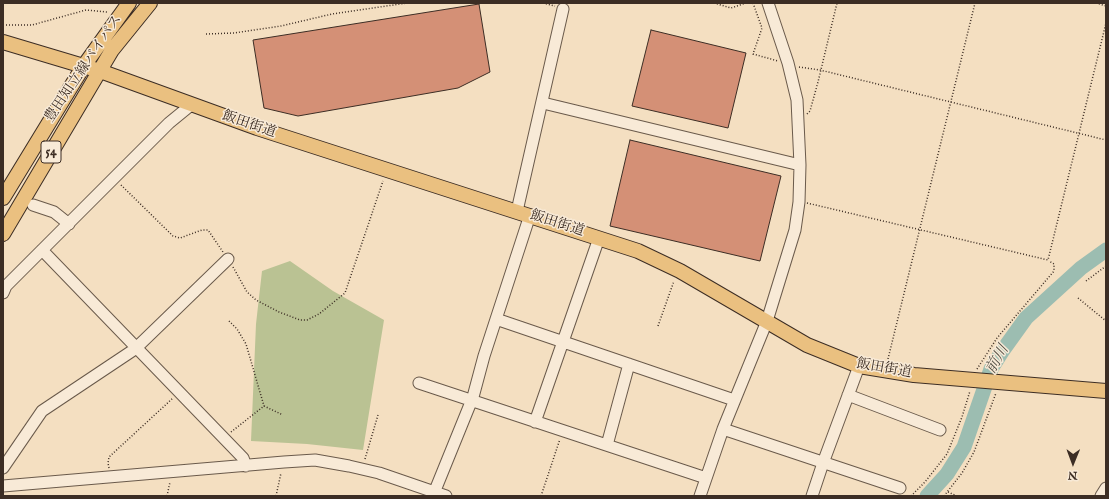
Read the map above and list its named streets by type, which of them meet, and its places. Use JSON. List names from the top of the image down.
{
  "streets": {
    "main road": ["豊田知立線バイパス", "飯田街道", "54"]
  },
  "crossings": [
    ["豊田知立線バイパス", "飯田街道"]
  ],
  "water": ["前川"],
  "north": "bottom"
}
